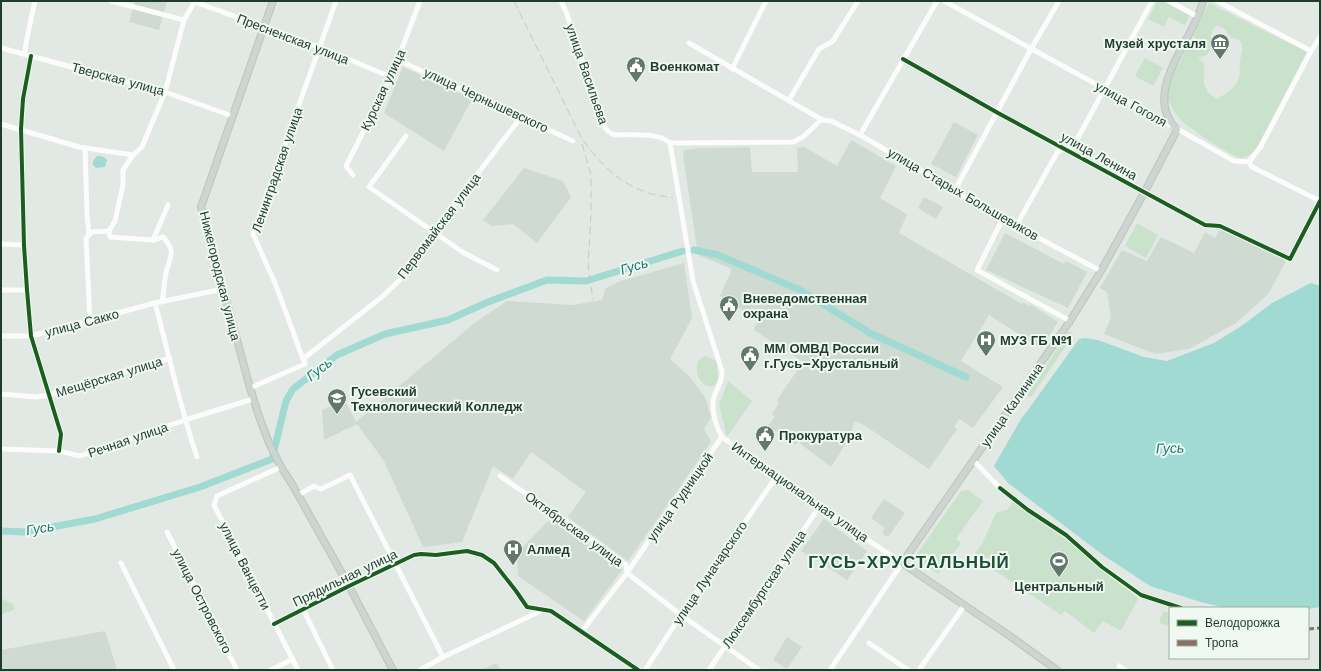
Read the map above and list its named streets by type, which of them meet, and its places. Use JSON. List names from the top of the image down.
{
  "streets": {
    "main road": ["Нижегородская улица", "улица Калинина", "Интернациональная улица"],
    "street": [
      "Пресненская улица",
      "улица Васильева",
      "Тверская улица",
      "Курская улица",
      "улица Чернышевского",
      "улица Гоголя",
      "улица Ленина",
      "Ленинградская улица",
      "улица Старых Большевиков",
      "Первомайская улица",
      "улица Сакко",
      "Мещёрская улица",
      "Речная улица",
      "улица Рудницкой",
      "Октябрьская улица",
      "улица Ванцетти",
      "улица Луначарского",
      "Прядильная улица",
      "Люксембургская улица",
      "улица Островского"
    ]
  },
  "crossings": [
    ["Пресненская улица", "Курская улица"],
    ["Пресненская улица", "Ленинградская улица"],
    ["Пресненская улица", "Нижегородская улица"],
    ["Тверская улица", "Нижегородская улица"],
    ["Курская улица", "улица Чернышевского"],
    ["улица Чернышевского", "Первомайская улица"],
    ["улица Гоголя", "улица Ленина"],
    ["улица Гоголя", "улица Калинина"],
    ["улица Ленина", "улица Калинина"],
    ["Ленинградская улица", "Первомайская улица"],
    ["улица Старых Большевиков", "улица Калинина"],
    ["Первомайская улица", "Нижегородская улица"],
    ["Нижегородская улица", "улица Сакко"],
    ["Нижегородская улица", "Речная улица"],
    ["Нижегородская улица", "улица Ванцетти"],
    ["Нижегородская улица", "Прядильная улица"],
    ["улица Калинина", "Интернациональная улица"],
    ["Интернациональная улица", "улица Рудницкой"],
    ["Интернациональная улица", "улица Луначарского"],
    ["Интернациональная улица", "Люксембургская улица"],
    ["улица Рудницкой", "Октябрьская улица"],
    ["улица Рудницкой", "Прядильная улица"],
    ["Октябрьская улица", "улица Луначарского"],
    ["Октябрьская улица", "Люксембургская улица"],
    ["улица Ванцетти", "Прядильная улица"]
  ],
  "districts": ["ГУСЬ-ХРУСТАЛЬНЫЙ"],
  "water": ["Гусь"],
  "places": {
    "museum": ["Музей хрусталя"],
    "public building": [
      "Военкомат",
      "Вневедомственная охрана",
      "ММ ОМВД России г.Гусь–Хрустальный",
      "Прокуратура"
    ],
    "hospital": ["МУЗ ГБ №1", "Алмед"],
    "school or university": ["Гусевский Технологический Колледж"],
    "sports": ["Центральный"]
  },
  "legend": ["Велодорожка", "Тропа"]
}
